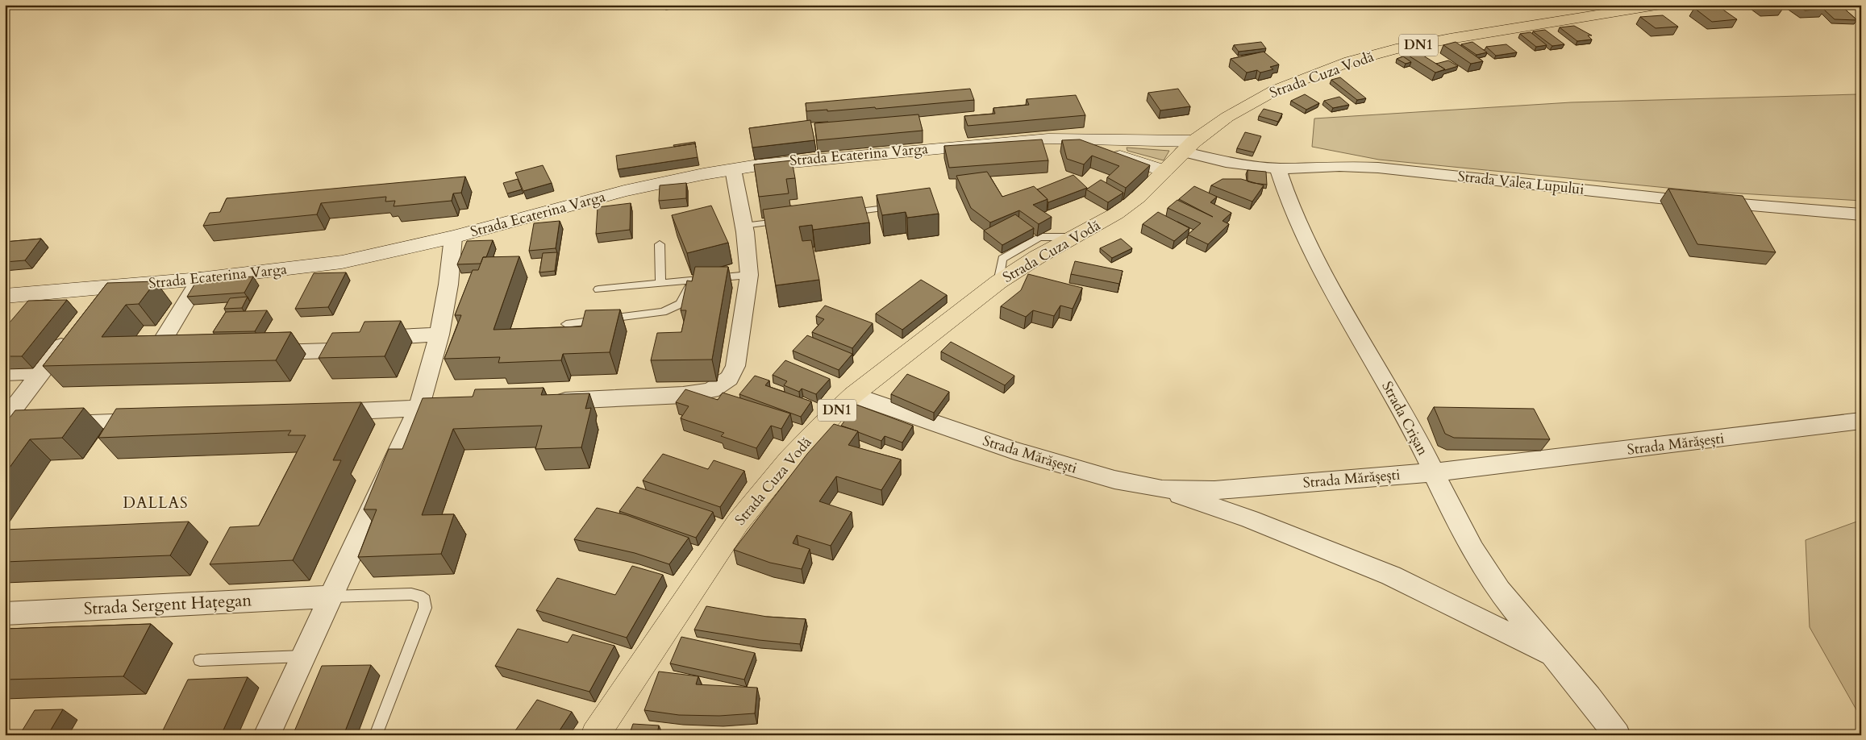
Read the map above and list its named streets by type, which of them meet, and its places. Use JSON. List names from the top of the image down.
{
  "streets": {
    "main road": ["DN1", "Strada Cuza Vodă", "Strada Ecaterina Varga"],
    "street": [
      "Strada Valea Lupului",
      "Strada Crișan",
      "Strada Mărășești",
      "Strada Sergent Hațegan"
    ]
  },
  "crossings": [
    ["Strada Cuza Vodă", "Strada Ecaterina Varga"],
    ["Strada Cuza Vodă", "Strada Valea Lupului"],
    ["Strada Cuza Vodă", "Strada Mărășești"],
    ["Strada Ecaterina Varga", "Strada Valea Lupului"],
    ["Strada Valea Lupului", "Strada Crișan"],
    ["Strada Crișan", "Strada Mărășești"]
  ],
  "districts": ["DALLAS"]
}
